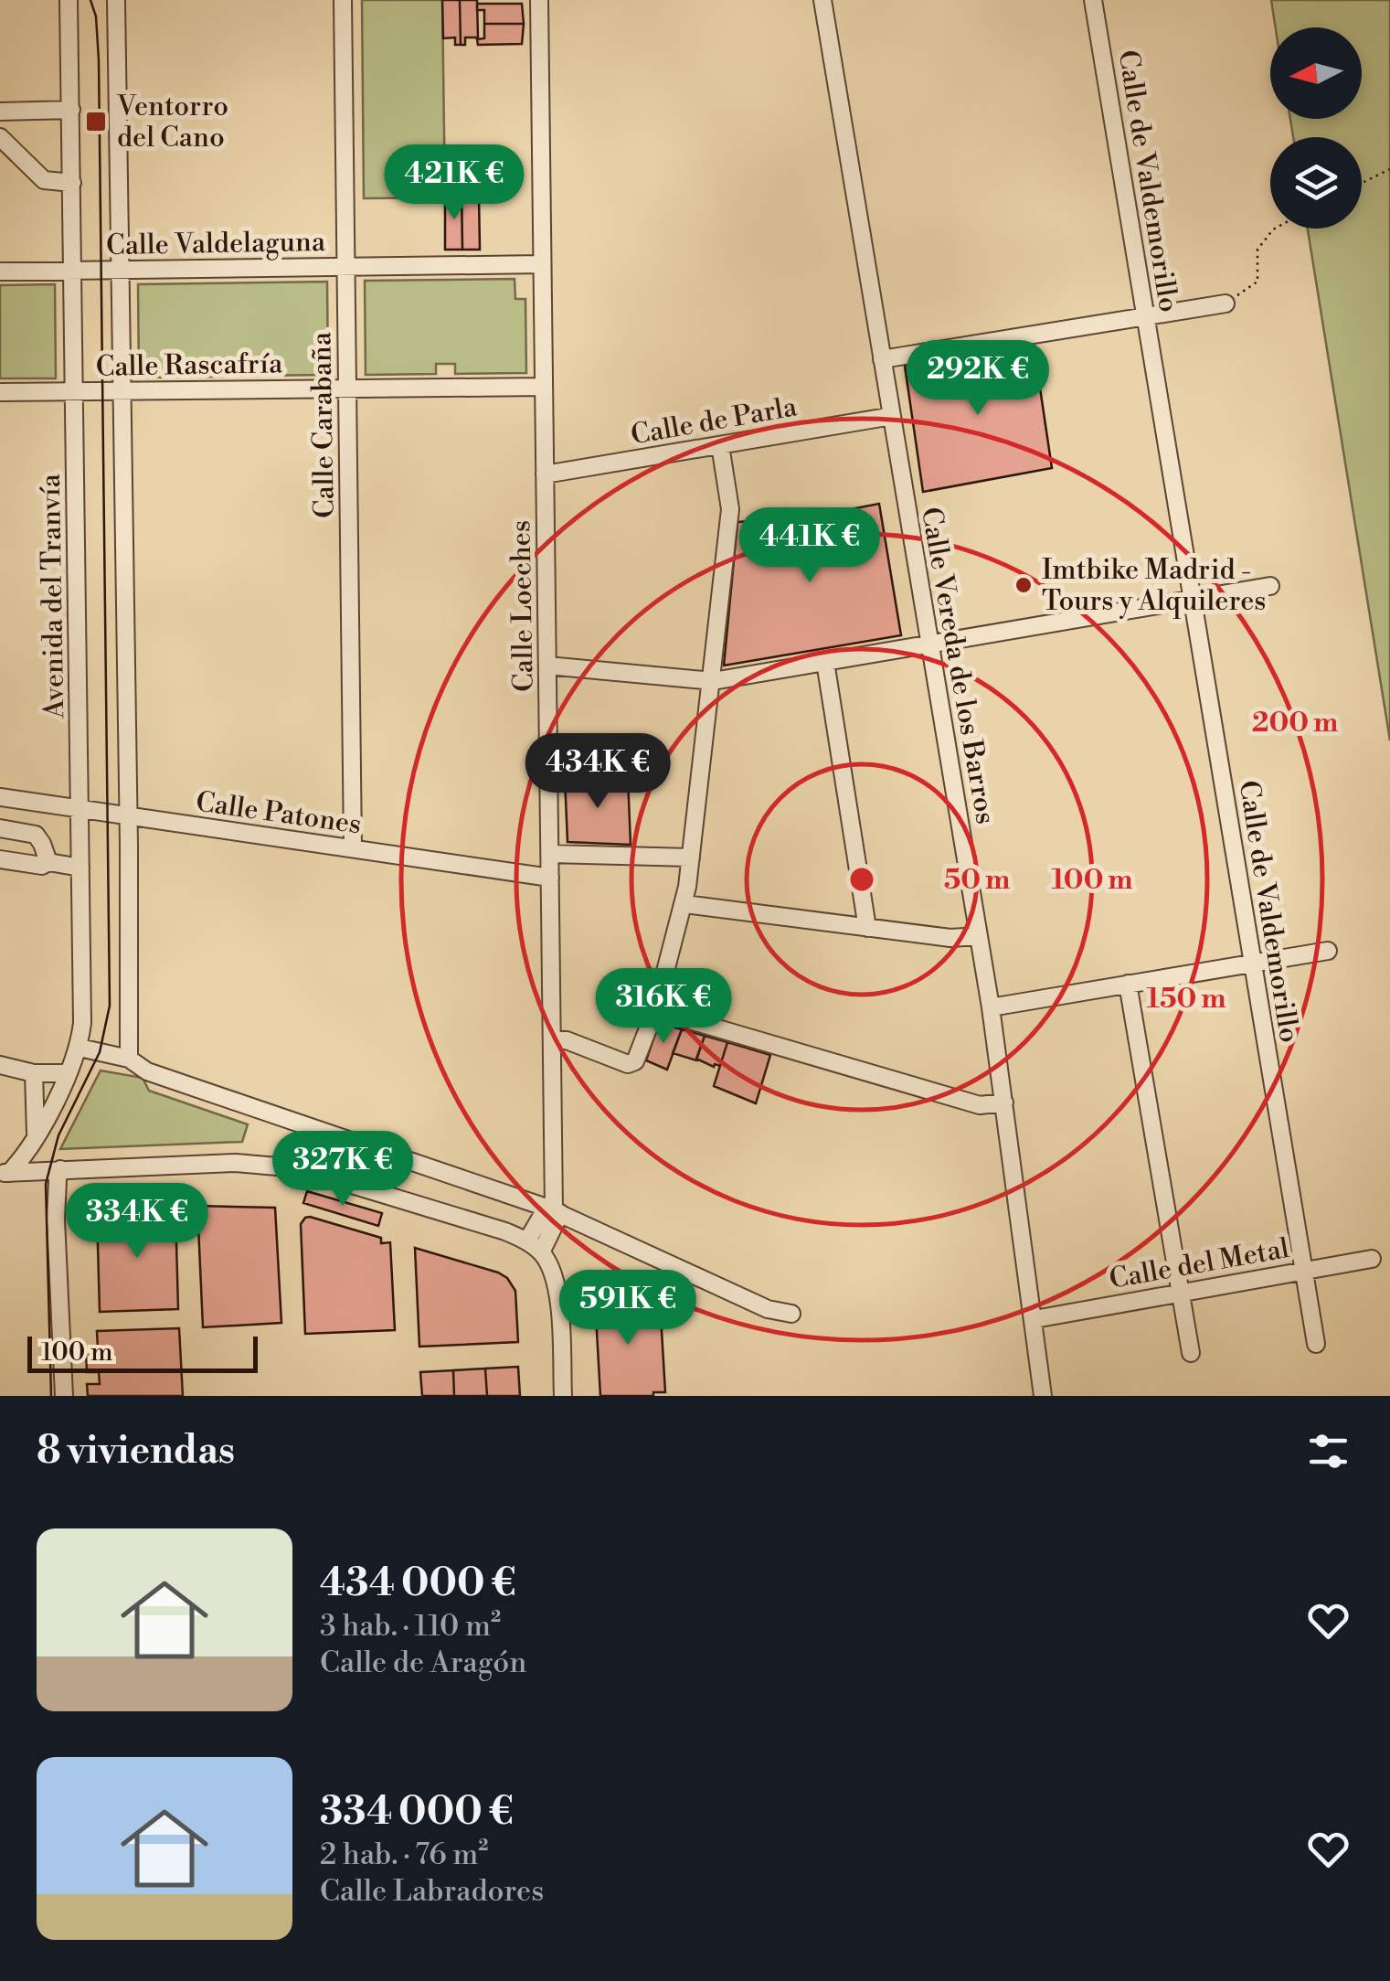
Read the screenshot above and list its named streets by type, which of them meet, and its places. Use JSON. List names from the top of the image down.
{
  "streets": {
    "street": [
      "Calle de Valdemorillo",
      "Calle Valdelaguna",
      "Calle Rascafría",
      "Calle de Parla",
      "Calle Carabaña",
      "Avenida del Tranvía",
      "Calle Loeches",
      "Calle Vereda de los Barros",
      "Calle Patones",
      "Calle del Metal"
    ]
  },
  "crossings": [
    ["Calle de Valdemorillo", "Calle del Metal"],
    ["Calle Valdelaguna", "Calle Carabaña"],
    ["Calle Valdelaguna", "Avenida del Tranvía"],
    ["Calle Valdelaguna", "Calle Loeches"],
    ["Calle Rascafría", "Calle Carabaña"],
    ["Calle Rascafría", "Avenida del Tranvía"],
    ["Calle Rascafría", "Calle Loeches"],
    ["Calle de Parla", "Calle Loeches"],
    ["Calle de Parla", "Calle Vereda de los Barros"],
    ["Calle Carabaña", "Calle Patones"],
    ["Avenida del Tranvía", "Calle Patones"],
    ["Calle Loeches", "Calle Patones"],
    ["Calle Vereda de los Barros", "Calle del Metal"]
  ],
  "places": {
    "transit": ["Ventorro del Cano"],
    "other": ["Imtbike Madrid - Tours y Alquileres"]
  },
  "scale_bar": "100 m",
  "north": "left",
  "page": {
    "price": [
      "421K €",
      "292K €",
      "441K €",
      "434K €",
      "316K €",
      "327K €",
      "334K €",
      "591K €"
    ],
    "scale": "100 m",
    "heading": "8 viviendas",
    "list": [
      {
        "name": "434 000 €",
        "note": "3 hab. · 110 m² · Calle de Aragón"
      },
      {
        "name": "334 000 €",
        "note": "2 hab. · 76 m² · Calle Labradores"
      }
    ]
  },
  "rings": [
    "200 m",
    "50 m",
    "100 m",
    "150 m"
  ]
}
